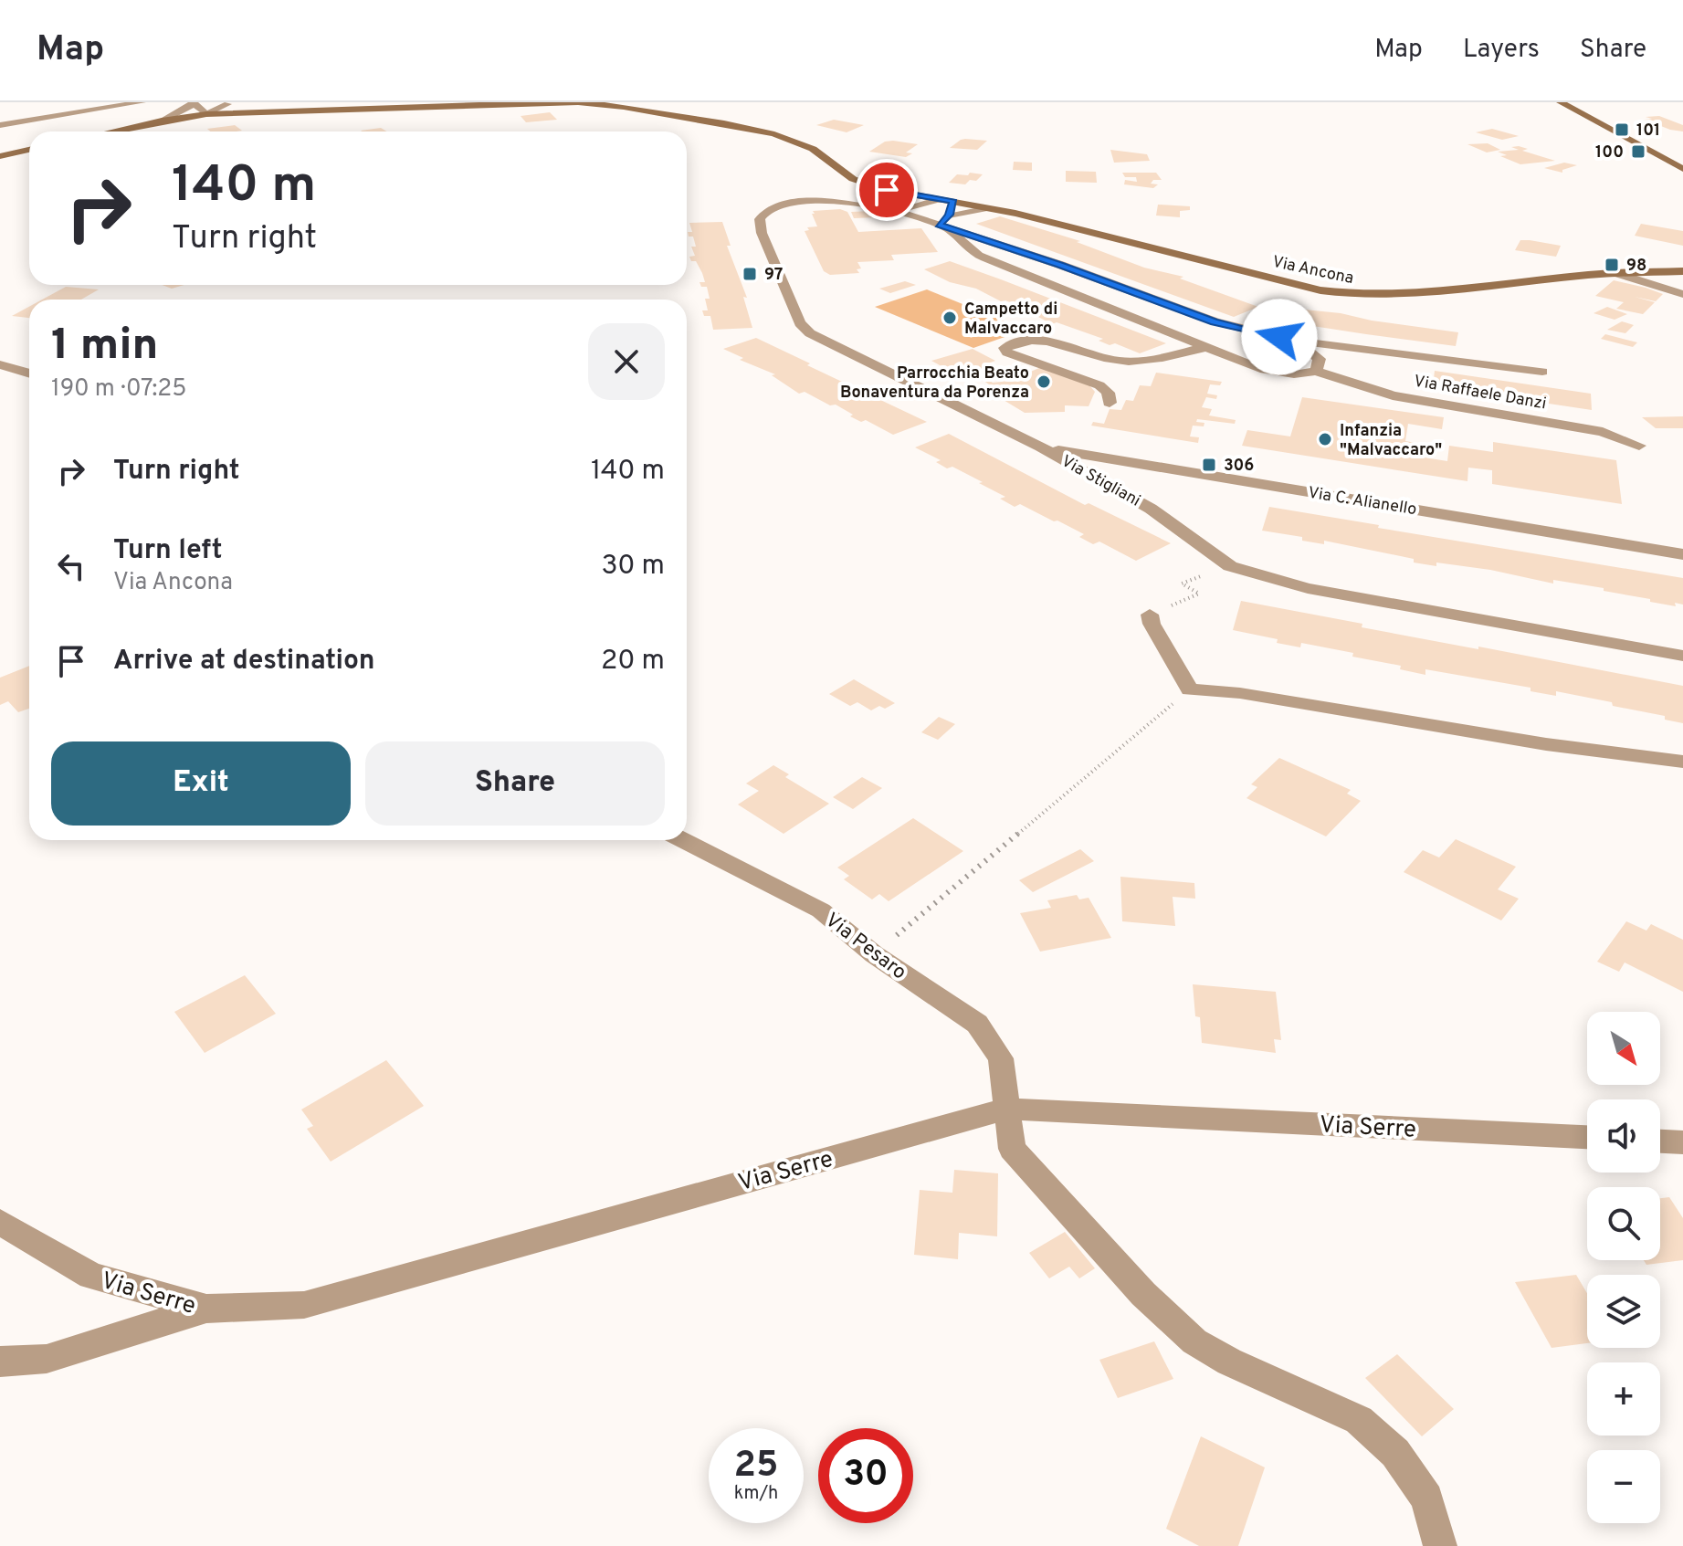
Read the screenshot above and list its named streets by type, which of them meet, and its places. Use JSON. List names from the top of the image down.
{
  "streets": {
    "street": [
      "Via Ancona",
      "Via Raffaele Danzi",
      "Via Stigliani",
      "Via C. Alianello",
      "Via Pesaro",
      "Via Serre"
    ]
  },
  "crossings": [
    ["Via Raffaele Danzi", "Via Stigliani"],
    ["Via Stigliani", "Via C. Alianello"],
    ["Via Pesaro", "Via Serre"]
  ],
  "places": {
    "transit": [
      "101",
      "100",
      "98",
      "97",
      "306"
    ],
    "other": ["Campetto di Malvaccaro", "Parrocchia Beato Bonaventura da Porenza", "Infanzia \"Malvaccaro\""]
  },
  "north": "bottom right",
  "page": {
    "header": "Map",
    "nav": ["Map", "Layers", "Share"],
    "turn": ["140 m", "Turn right"],
    "heading": ["1 min", "190 m · 07:25"],
    "list": [
      {
        "name": "Turn right",
        "value": "140 m"
      },
      {
        "name": "Turn left",
        "note": "Via Ancona",
        "value": "30 m"
      },
      {
        "name": "Arrive at destination",
        "value": "20 m"
      }
    ],
    "buttons": ["Exit", "Share"],
    "map_buttons": ["+", "−"],
    "speed": "25 km/h",
    "limit": "30"
  }
}
